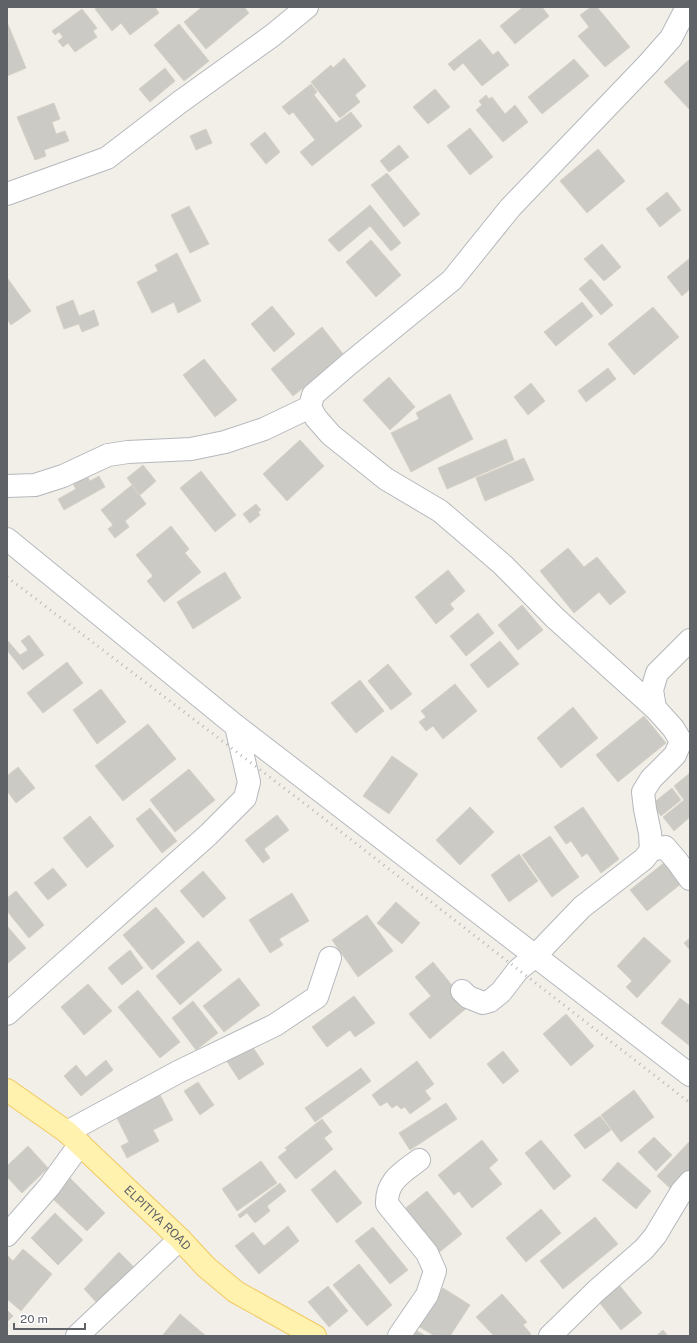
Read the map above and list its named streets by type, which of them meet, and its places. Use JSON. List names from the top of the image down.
{
  "streets": {
    "main road": ["ELPITIYA ROAD"]
  },
  "scale_bar": "20 m"
}
